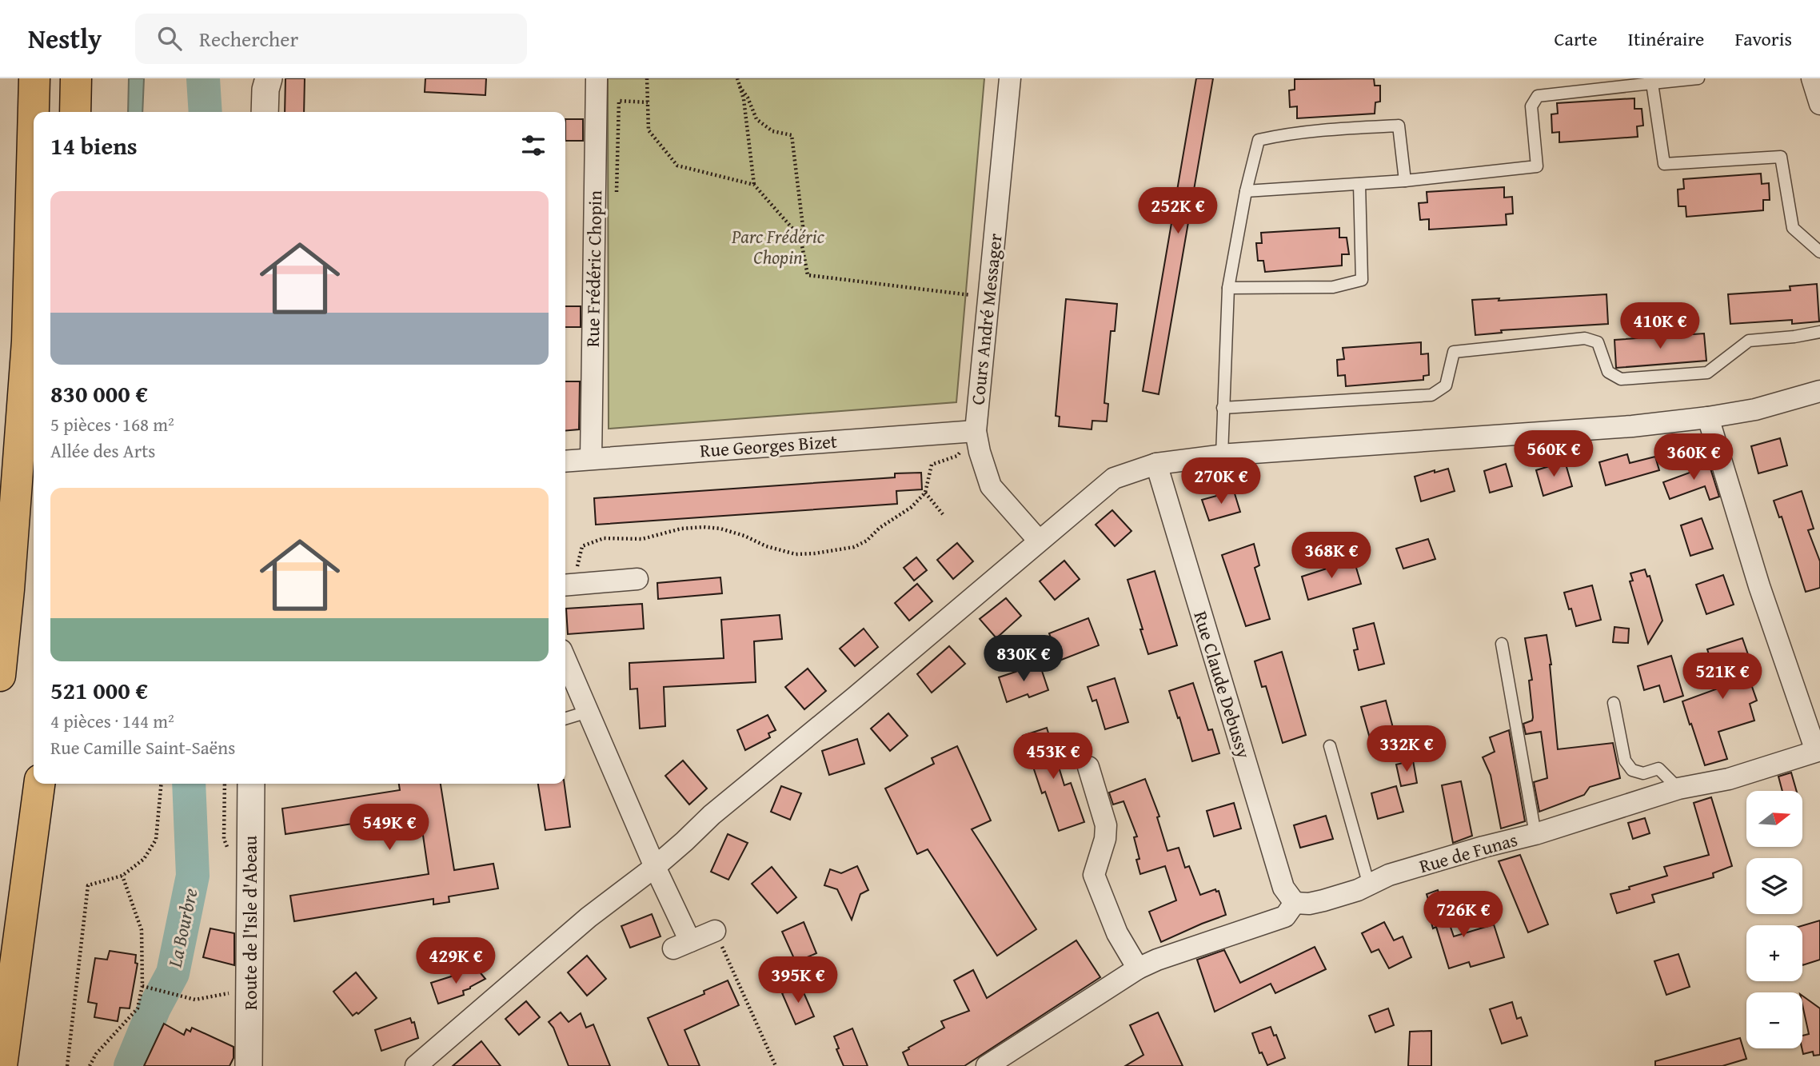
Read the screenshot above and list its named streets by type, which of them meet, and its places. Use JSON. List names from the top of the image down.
{
  "streets": {
    "street": [
      "Rue Frédéric Chopin",
      "Cours André Messager",
      "Rue Georges Bizet",
      "Rue Claude Debussy",
      "Rue de Funas",
      "Route de l'Isle d'Abeau"
    ]
  },
  "crossings": [
    ["Rue Frédéric Chopin", "Rue Georges Bizet"],
    ["Cours André Messager", "Rue Georges Bizet"],
    ["Rue Claude Debussy", "Rue de Funas"]
  ],
  "water": ["La Bourbre"],
  "parks": ["Parc Frédéric Chopin"],
  "north": "right",
  "page": {
    "header": "Nestly",
    "search": "Rechercher",
    "nav": ["Carte", "Itinéraire", "Favoris"],
    "heading": "14 biens",
    "list": [
      {
        "name": "830 000 €",
        "note": "5 pièces · 168 m² · Allée des Arts"
      },
      {
        "name": "521 000 €",
        "note": "4 pièces · 144 m² · Rue Camille Saint-Saëns"
      }
    ],
    "price": [
      "252K €",
      "410K €",
      "560K €",
      "360K €",
      "270K €",
      "368K €",
      "830K €",
      "521K €",
      "332K €",
      "453K €",
      "549K €",
      "726K €",
      "429K €",
      "395K €"
    ],
    "map_buttons": ["+", "−"]
  }
}
